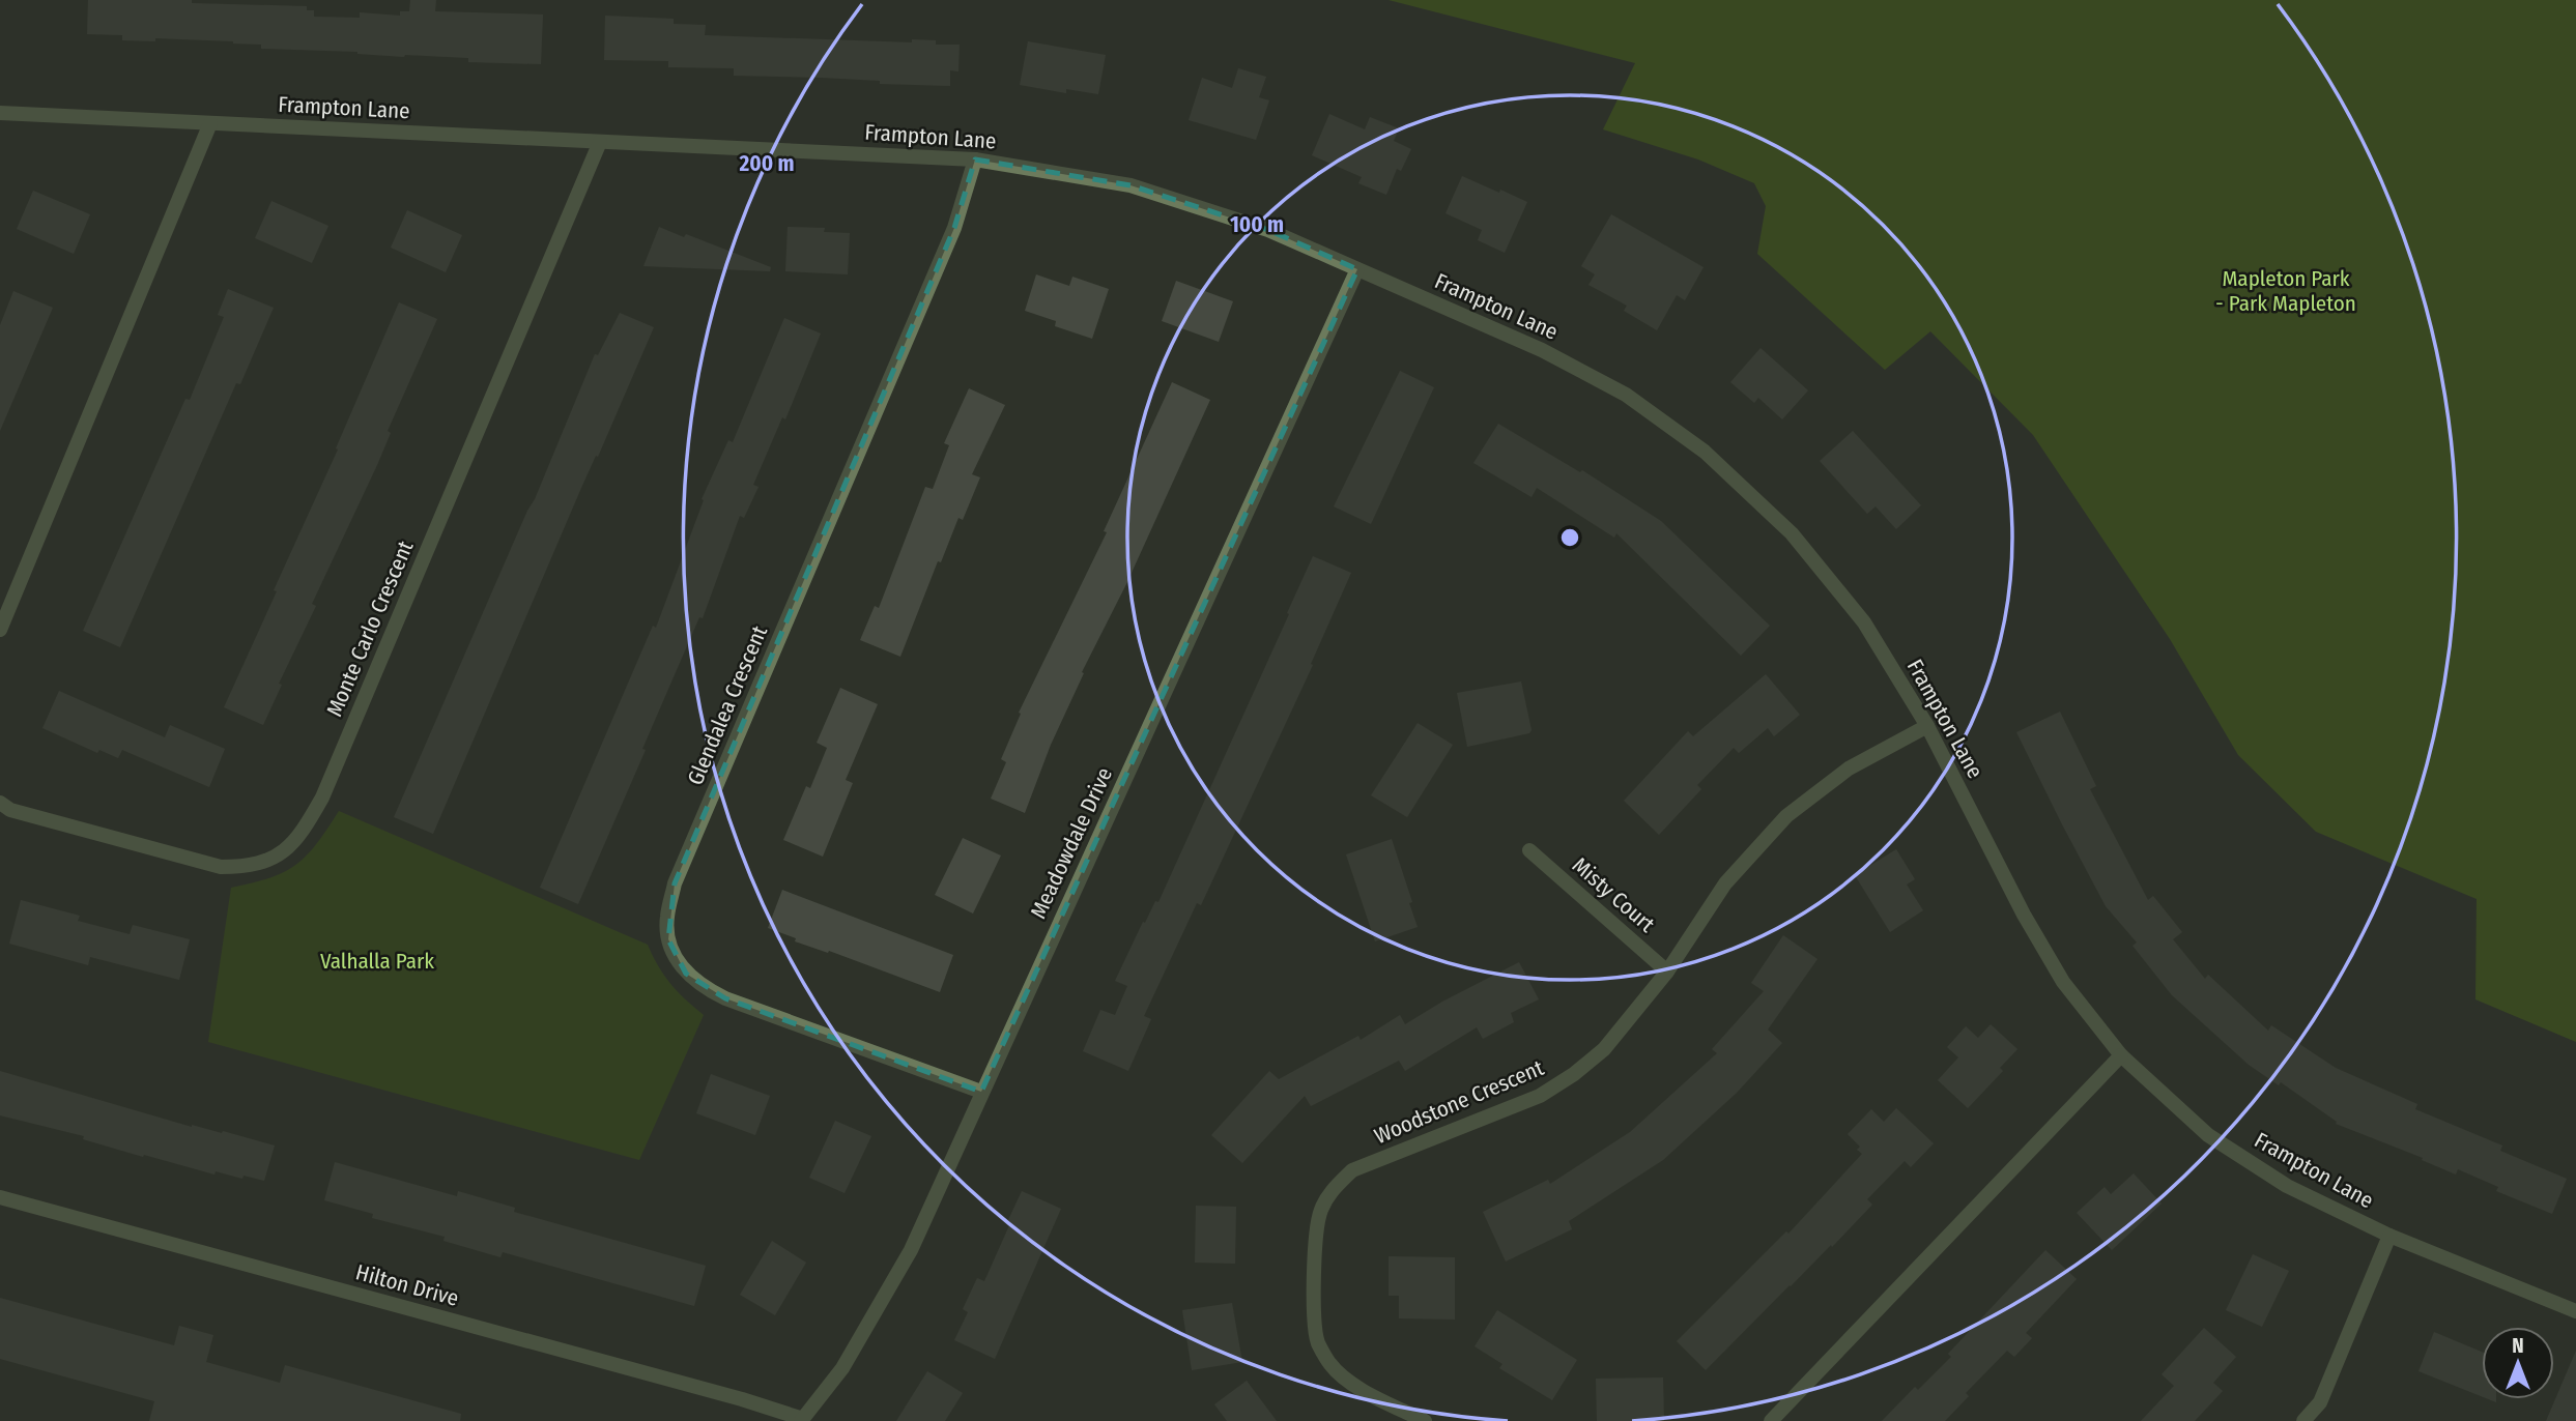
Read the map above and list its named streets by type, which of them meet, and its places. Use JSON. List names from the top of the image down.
{
  "streets": {
    "street": [
      "Frampton Lane",
      "Monte Carlo Crescent",
      "Glendalea Crescent",
      "Meadowdale Drive",
      "Misty Court",
      "Woodstone Crescent",
      "Hilton Drive"
    ]
  },
  "crossings": [
    ["Frampton Lane", "Monte Carlo Crescent"],
    ["Frampton Lane", "Glendalea Crescent"],
    ["Frampton Lane", "Meadowdale Drive"],
    ["Frampton Lane", "Woodstone Crescent"],
    ["Glendalea Crescent", "Meadowdale Drive"],
    ["Meadowdale Drive", "Hilton Drive"],
    ["Misty Court", "Woodstone Crescent"]
  ],
  "parks": ["Mapleton Park - Park Mapleton", "Valhalla Park"],
  "north": "top",
  "rings": ["200 m", "100 m"]
}
